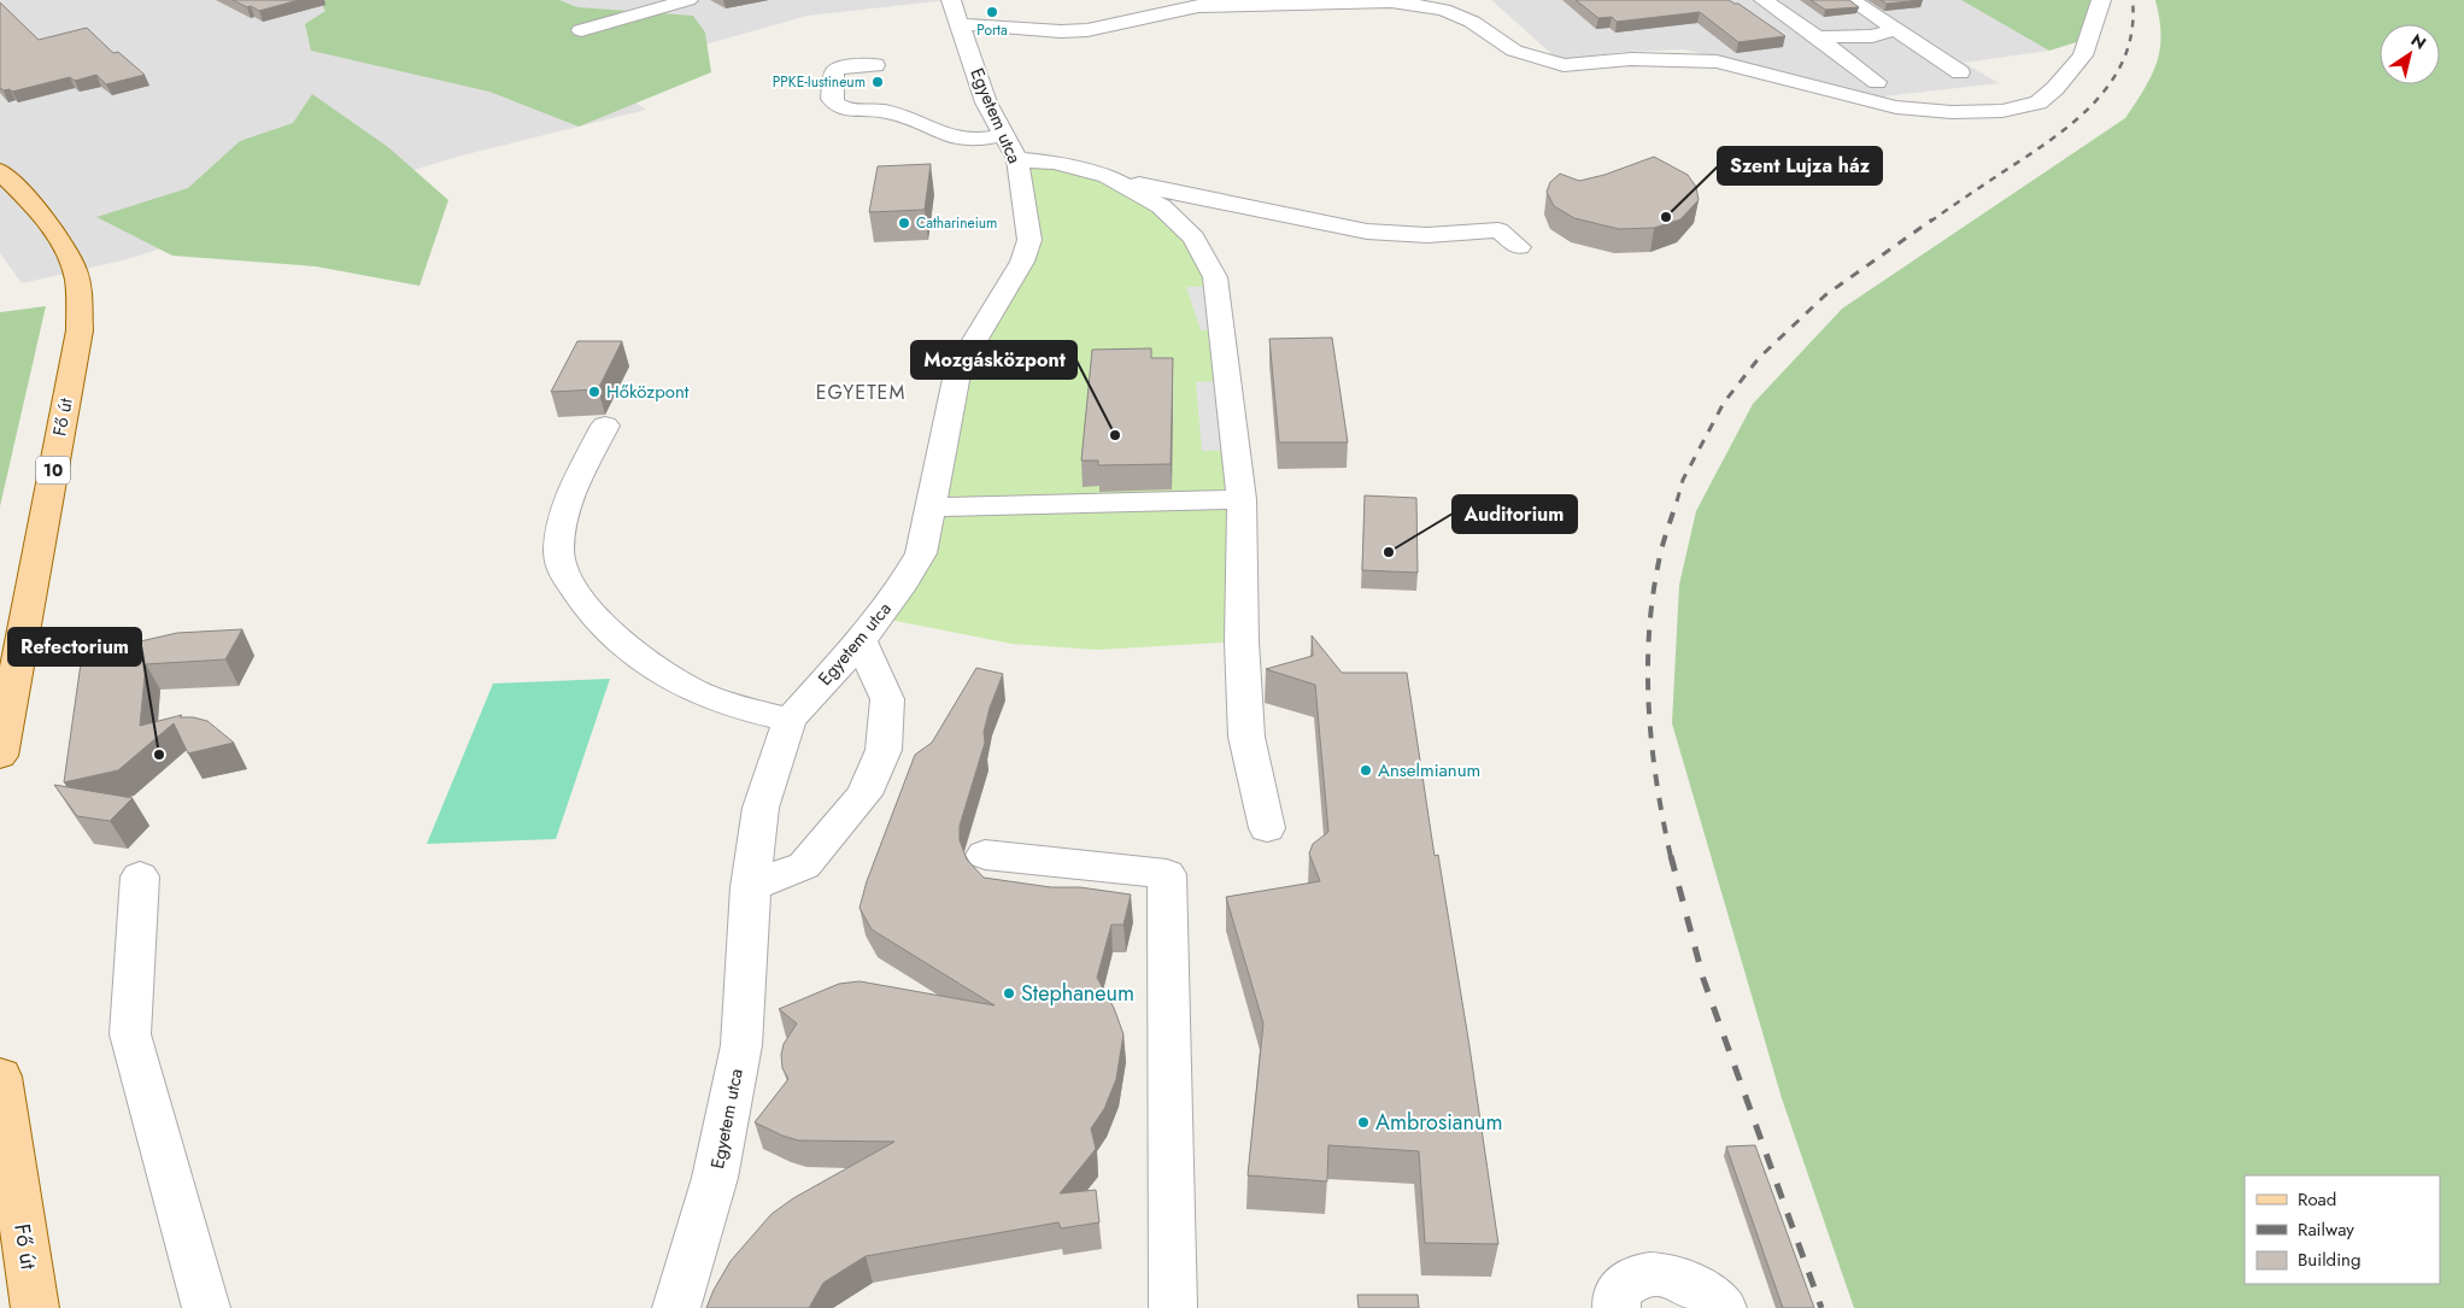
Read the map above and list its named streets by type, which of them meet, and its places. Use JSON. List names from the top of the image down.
{
  "streets": {
    "main road": ["Fő út", "10"],
    "street": ["Egyetem utca"]
  },
  "districts": ["EGYETEM"],
  "places": [
    "Porta",
    "PPKE-Iustineum",
    "Szent Lujza ház",
    "Catharineium",
    "Hőközpont",
    "Mozgásközpont",
    "Auditorium",
    "Refectorium",
    "Anselmianum",
    "Stephaneum",
    "Ambrosianum"
  ],
  "legend": ["Road", "Railway", "Building"],
  "north": "top right"
}
